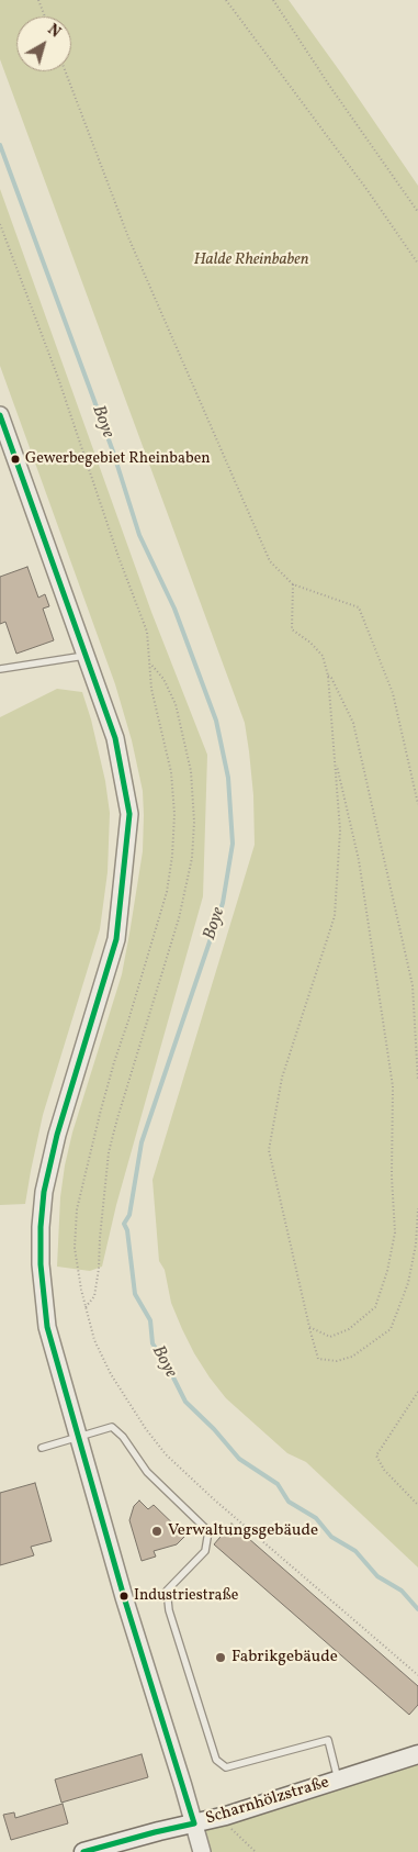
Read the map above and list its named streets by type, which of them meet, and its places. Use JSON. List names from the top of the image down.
{
  "streets": {
    "main road": ["Scharnhölzstraße"]
  },
  "water": ["Boye"],
  "parks": ["Halde Rheinbaben"],
  "places": [
    "Gewerbegebiet Rheinbaben",
    "Verwaltungsgebäude",
    "Industriestraße",
    "Fabrikgebäude"
  ],
  "north": "top right"
}
